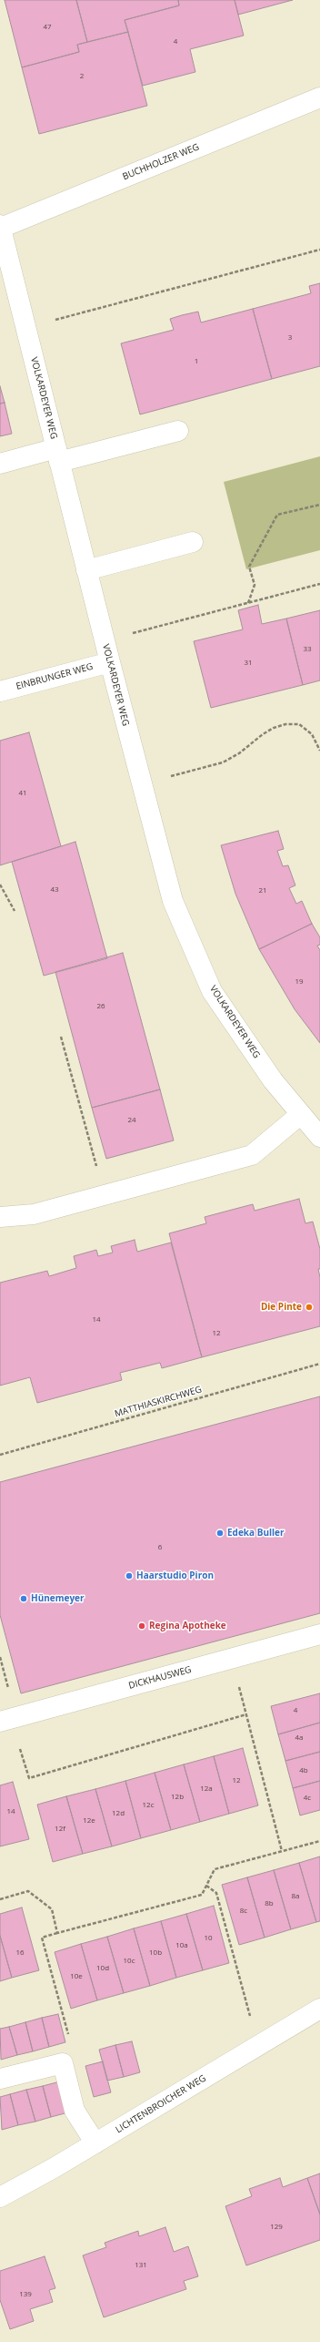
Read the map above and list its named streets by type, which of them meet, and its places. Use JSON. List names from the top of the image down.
{
  "streets": {
    "street": [
      "BUCHHOLZER WEG",
      "VOLKARDEYER WEG",
      "EINBRUNGER WEG",
      "DICKHAUSWEG",
      "LICHTENBROICHER WEG"
    ],
    "path": ["MATTHIASKIRCHWEG"]
  },
  "crossings": [
    ["BUCHHOLZER WEG", "VOLKARDEYER WEG"],
    ["VOLKARDEYER WEG", "EINBRUNGER WEG"]
  ],
  "places": [
    "Die Pinte",
    "Edeka Buller",
    "Haarstudio Piron",
    "Hünemeyer",
    "Regina Apotheke"
  ],
  "house_numbers": [
    "47",
    "4",
    "2",
    "3",
    "1",
    "33",
    "31",
    "41",
    "43",
    "21",
    "19",
    "26",
    "24",
    "14",
    "12",
    "6",
    "4",
    "4a",
    "4b",
    "12",
    "12a",
    "12b",
    "4c",
    "12c",
    "14",
    "12d",
    "12e",
    "12f",
    "8a",
    "8b",
    "8c",
    "10",
    "10a",
    "16",
    "10b",
    "10c",
    "10d",
    "10e",
    "129",
    "131",
    "139"
  ]
}
